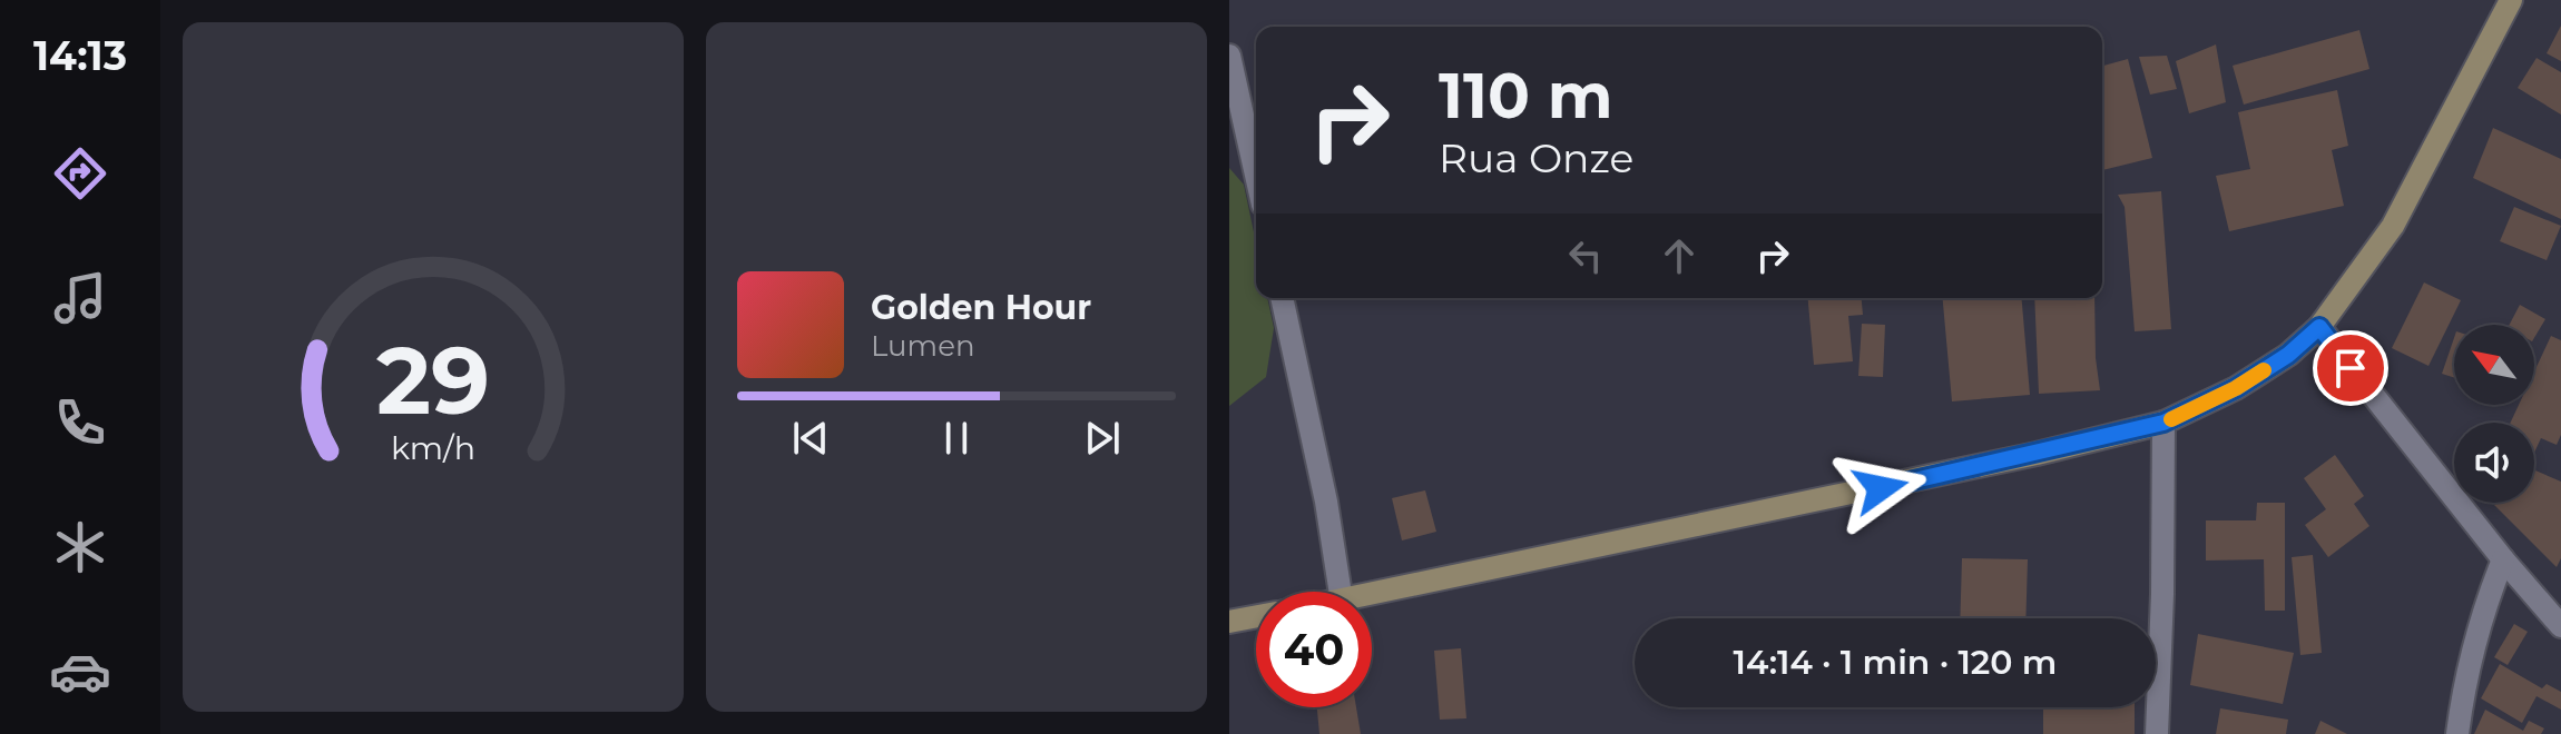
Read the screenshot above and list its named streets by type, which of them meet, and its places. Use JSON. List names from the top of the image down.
{
  "north": "top left",
  "page": {
    "tabs": "14:13",
    "turn": ["110 m", "Rua Onze"],
    "song": ["Golden Hour", "Lumen"],
    "limit": "40",
    "trip": "14:14 · 1 min · 120 m",
    "gauge": ["29", "km/h"]
  }
}
